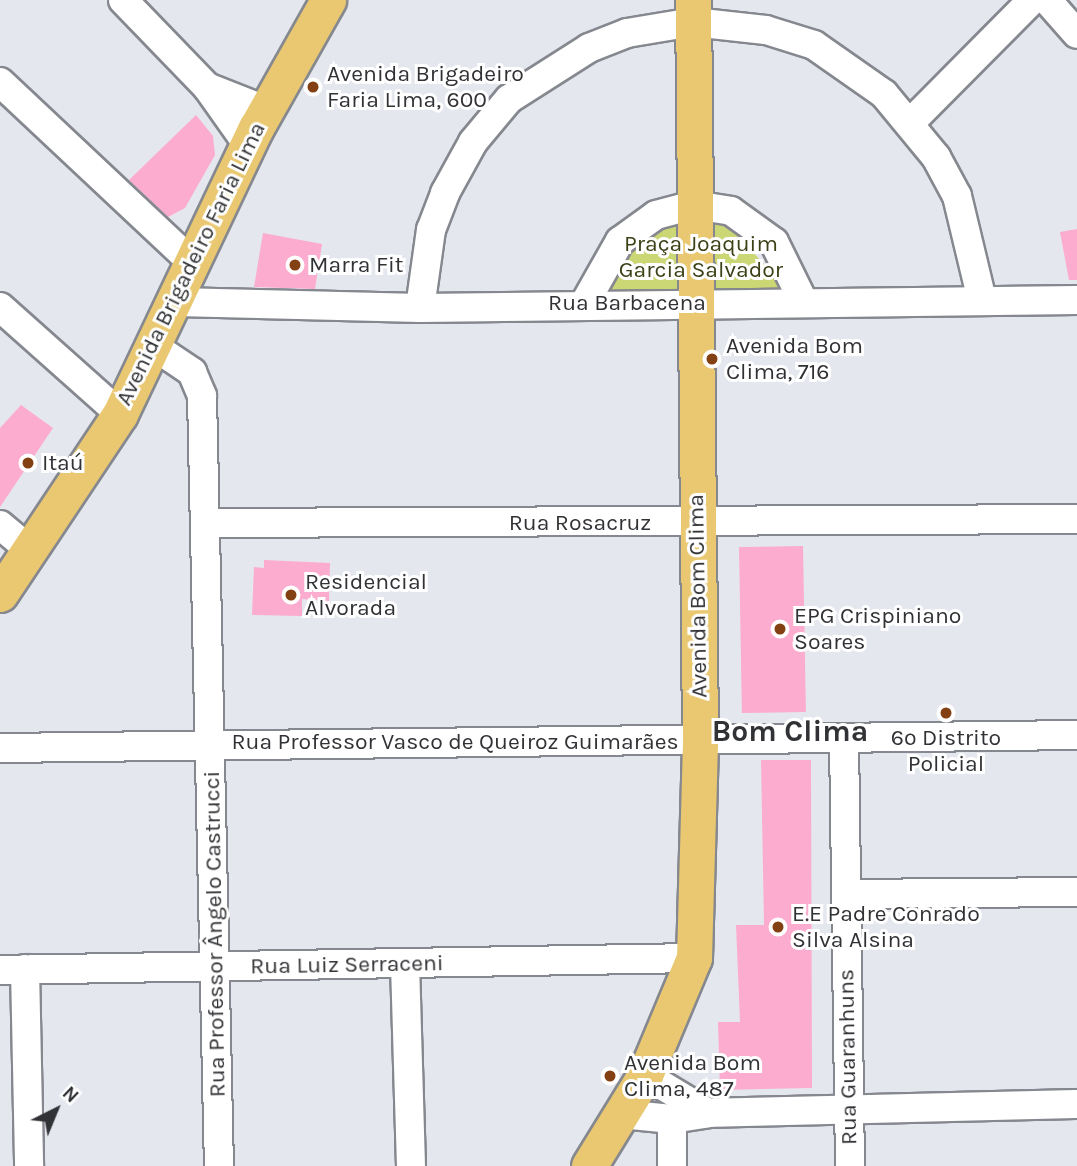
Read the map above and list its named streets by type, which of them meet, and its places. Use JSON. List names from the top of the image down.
{
  "streets": {
    "main road": ["Avenida Brigadeiro Faria Lima", "Avenida Bom Clima"],
    "street": [
      "Rua Barbacena",
      "Rua Rosacruz",
      "Rua Professor Vasco de Queiroz Guimarães",
      "Rua Professor Ângelo Castrucci",
      "Rua Luiz Serraceni",
      "Rua Guaranhuns"
    ]
  },
  "crossings": [
    ["Avenida Brigadeiro Faria Lima", "Rua Barbacena"],
    ["Avenida Brigadeiro Faria Lima", "Rua Professor Ângelo Castrucci"],
    ["Rua Barbacena", "Avenida Bom Clima"],
    ["Rua Rosacruz", "Avenida Bom Clima"],
    ["Rua Rosacruz", "Rua Professor Ângelo Castrucci"],
    ["Avenida Bom Clima", "Rua Professor Vasco de Queiroz Guimarães"],
    ["Avenida Bom Clima", "Rua Luiz Serraceni"],
    ["Rua Professor Vasco de Queiroz Guimarães", "Rua Professor Ângelo Castrucci"],
    ["Rua Professor Vasco de Queiroz Guimarães", "Rua Guaranhuns"],
    ["Rua Professor Ângelo Castrucci", "Rua Luiz Serraceni"]
  ],
  "districts": ["Bom Clima"],
  "parks": ["Praça Joaquim Garcia Salvador"],
  "places": [
    "Avenida Brigadeiro Faria Lima, 600",
    "Marra Fit",
    "Avenida Bom Clima, 716",
    "Itaú",
    "Residencial Alvorada",
    "EPG Crispiniano Soares",
    "6º Distrito Policial",
    "E.E Padre Conrado Silva Alsina",
    "Avenida Bom Clima, 487"
  ],
  "north": "top right"
}
